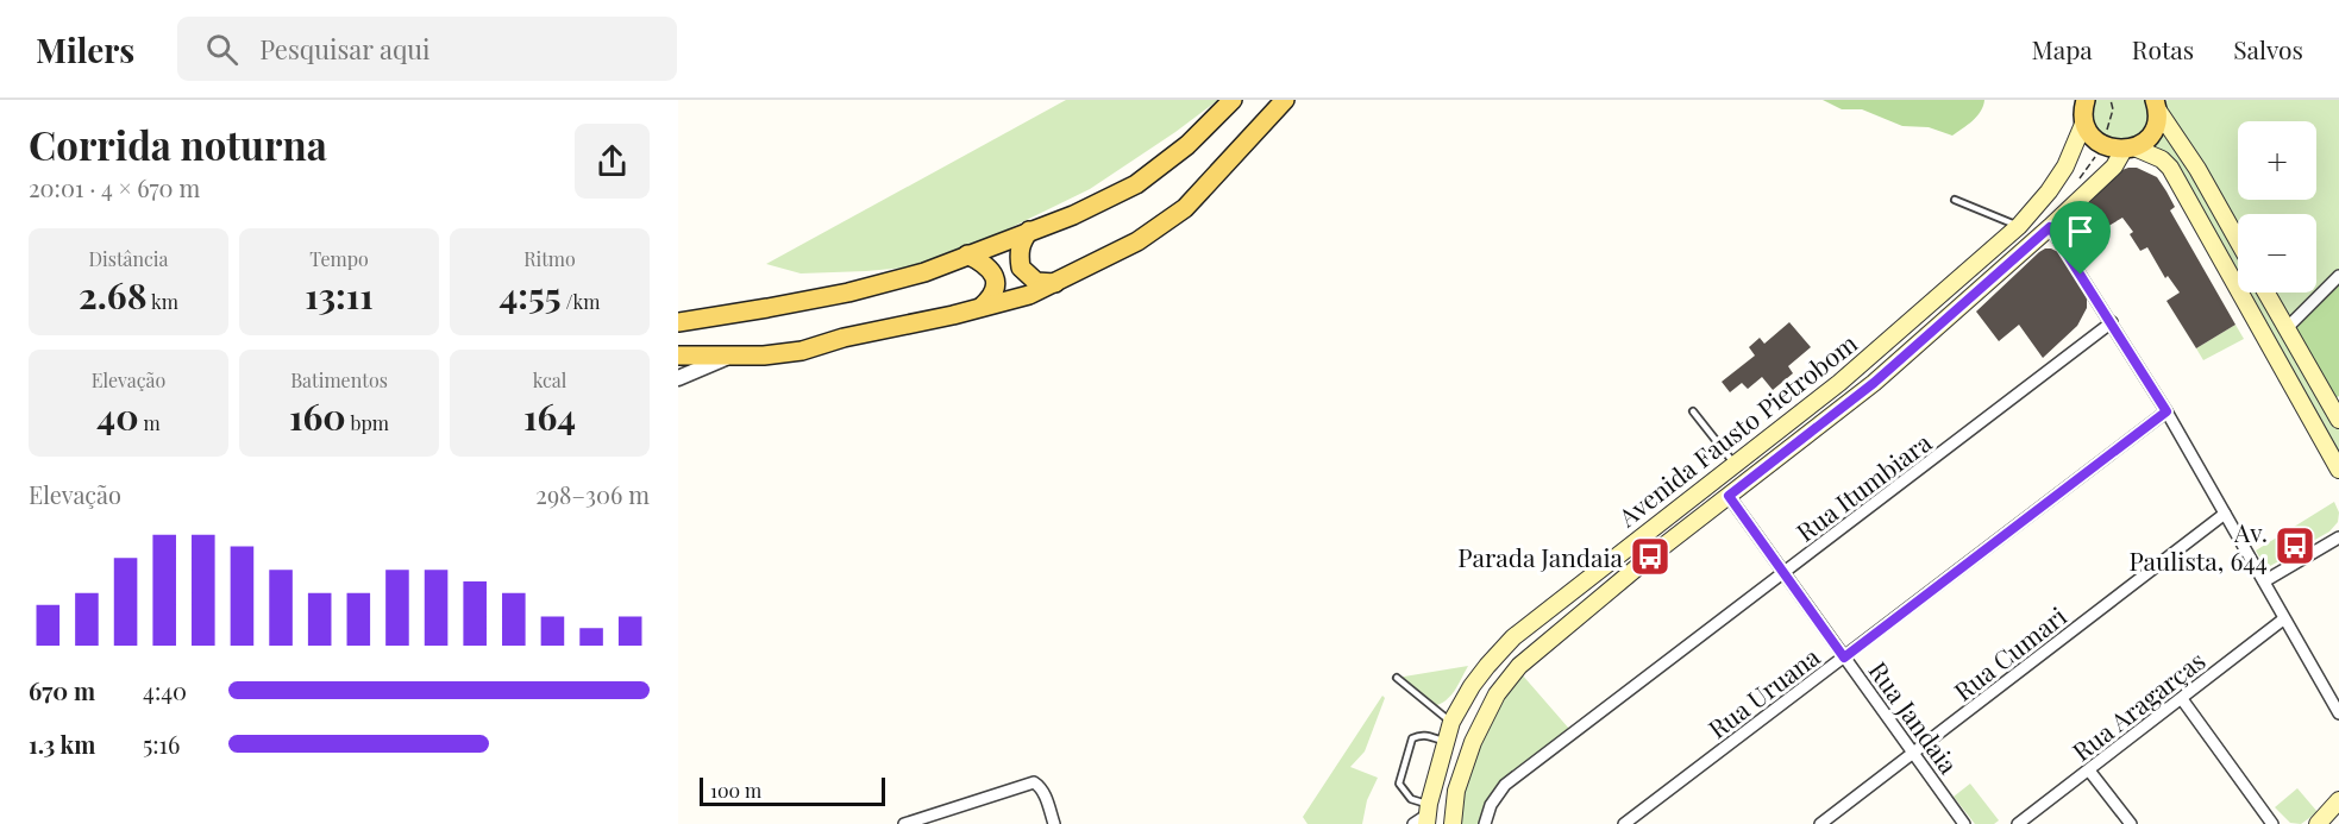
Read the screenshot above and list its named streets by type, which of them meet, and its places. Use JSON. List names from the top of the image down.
{
  "streets": {
    "main road": ["Avenida Fausto Pietrobom"],
    "street": [
      "Rua Itumbiara",
      "Rua Cumari",
      "Rua Uruana",
      "Rua Aragarças",
      "Rua Jandaia"
    ]
  },
  "crossings": [
    ["Avenida Fausto Pietrobom", "Rua Jandaia"],
    ["Rua Itumbiara", "Rua Jandaia"],
    ["Rua Cumari", "Rua Jandaia"],
    ["Rua Uruana", "Rua Jandaia"]
  ],
  "places": {
    "bus stop": ["Av. Paulista, 644", "Parada Jandaia"]
  },
  "scale_bar": "100 m",
  "page": {
    "header": "Milers",
    "search": "Pesquisar aqui",
    "nav": ["Mapa", "Rotas", "Salvos"],
    "heading": ["Corrida noturna", "20:01 · 4 × 670 m"],
    "map_buttons": ["+", "−"],
    "stats": [
      ["Distância", "2.68 km"],
      ["Tempo", "13:11"],
      ["Ritmo", "4:55 /km"],
      ["Elevação", "40 m"],
      ["Batimentos", "160 bpm"],
      ["kcal", "164"]
    ],
    "chart": ["Elevação", "298–306 m"],
    "list": [
      {
        "name": "670 m",
        "note": "4:40"
      },
      {
        "name": "1.3 km",
        "note": "5:16"
      }
    ],
    "scale": "100 m"
  }
}
